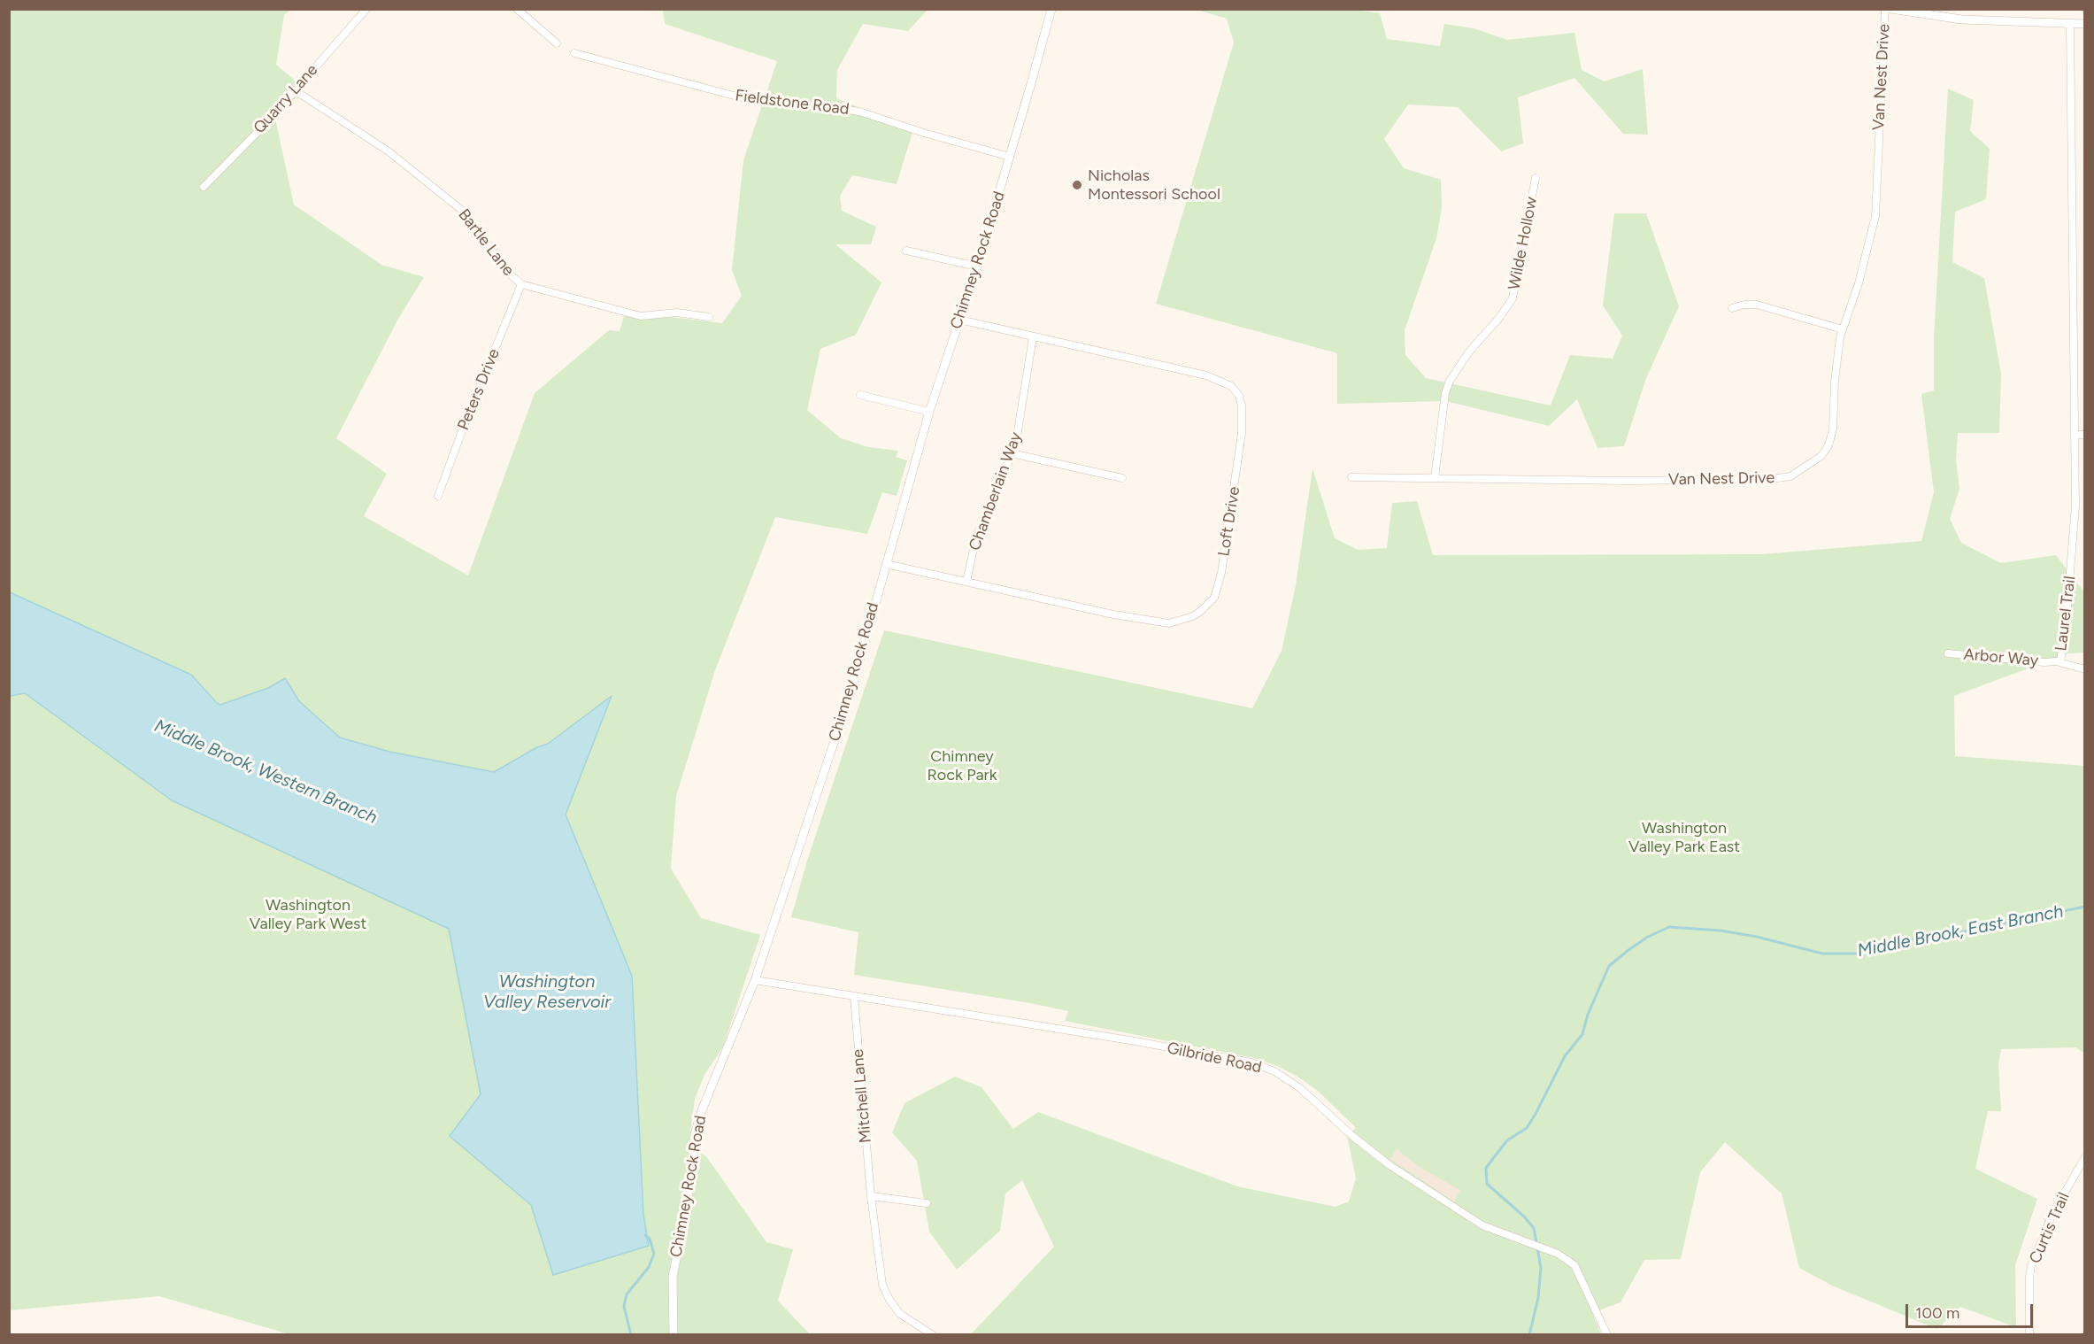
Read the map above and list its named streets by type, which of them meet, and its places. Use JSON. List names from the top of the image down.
{
  "streets": {
    "street": [
      "Van Nest Drive",
      "Quarry Lane",
      "Fieldstone Road",
      "Bartle Lane",
      "Wilde Hollow",
      "Chimney Rock Road",
      "Peters Drive",
      "Chamberlain Way",
      "Loft Drive",
      "Laurel Trail",
      "Arbor Way",
      "Gilbride Road",
      "Mitchell Lane",
      "Curtis Trail"
    ]
  },
  "crossings": [
    ["Van Nest Drive", "Wilde Hollow"],
    ["Quarry Lane", "Bartle Lane"],
    ["Fieldstone Road", "Chimney Rock Road"],
    ["Bartle Lane", "Peters Drive"],
    ["Chimney Rock Road", "Loft Drive"],
    ["Chimney Rock Road", "Gilbride Road"],
    ["Chamberlain Way", "Loft Drive"],
    ["Laurel Trail", "Arbor Way"],
    ["Gilbride Road", "Mitchell Lane"]
  ],
  "water": ["Middle Brook, Western Branch", "Middle Brook, East Branch", "Washington Valley Reservoir"],
  "parks": ["Chimney Rock Park", "Washington Valley Park East", "Washington Valley Park West"],
  "places": ["Nicholas Montessori School"],
  "scale_bar": "100 m"
}
